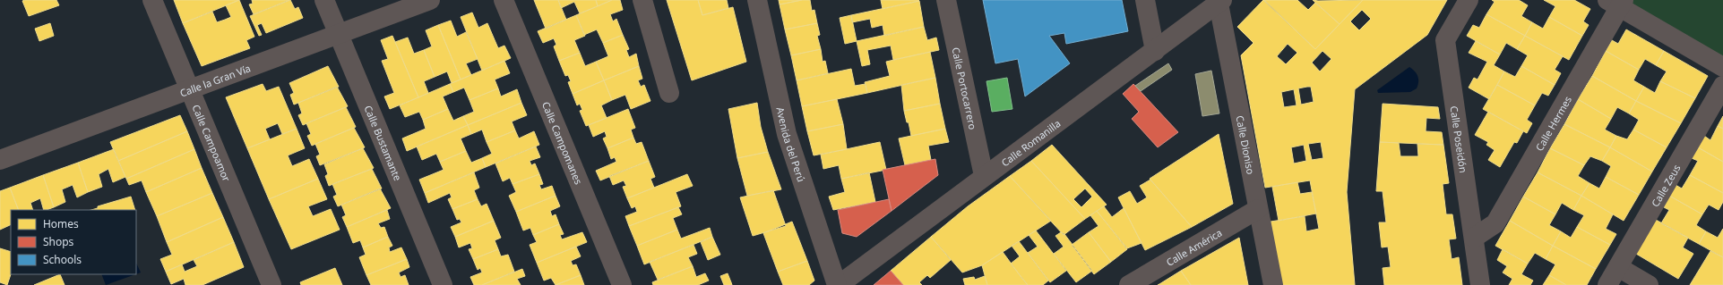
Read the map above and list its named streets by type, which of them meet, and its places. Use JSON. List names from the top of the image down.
{
  "streets": {
    "street": [
      "Calle la Gran Vía",
      "Calle Portocarrero",
      "Calle Hermes",
      "Calle Poseidón",
      "Calle Campoamor",
      "Calle Romanilla",
      "Calle Bustamante",
      "Calle Campomanes",
      "Avenida del Perú",
      "Calle Dioniso",
      "Calle Zeus",
      "Calle América"
    ]
  },
  "crossings": [
    ["Calle la Gran Vía", "Calle Campoamor"],
    ["Calle la Gran Vía", "Calle Bustamante"],
    ["Calle Portocarrero", "Calle Romanilla"],
    ["Calle Hermes", "Calle Poseidón"],
    ["Calle Romanilla", "Avenida del Perú"],
    ["Calle Romanilla", "Calle Dioniso"],
    ["Calle Dioniso", "Calle América"]
  ],
  "legend": ["Homes", "Shops", "Schools"]
}
